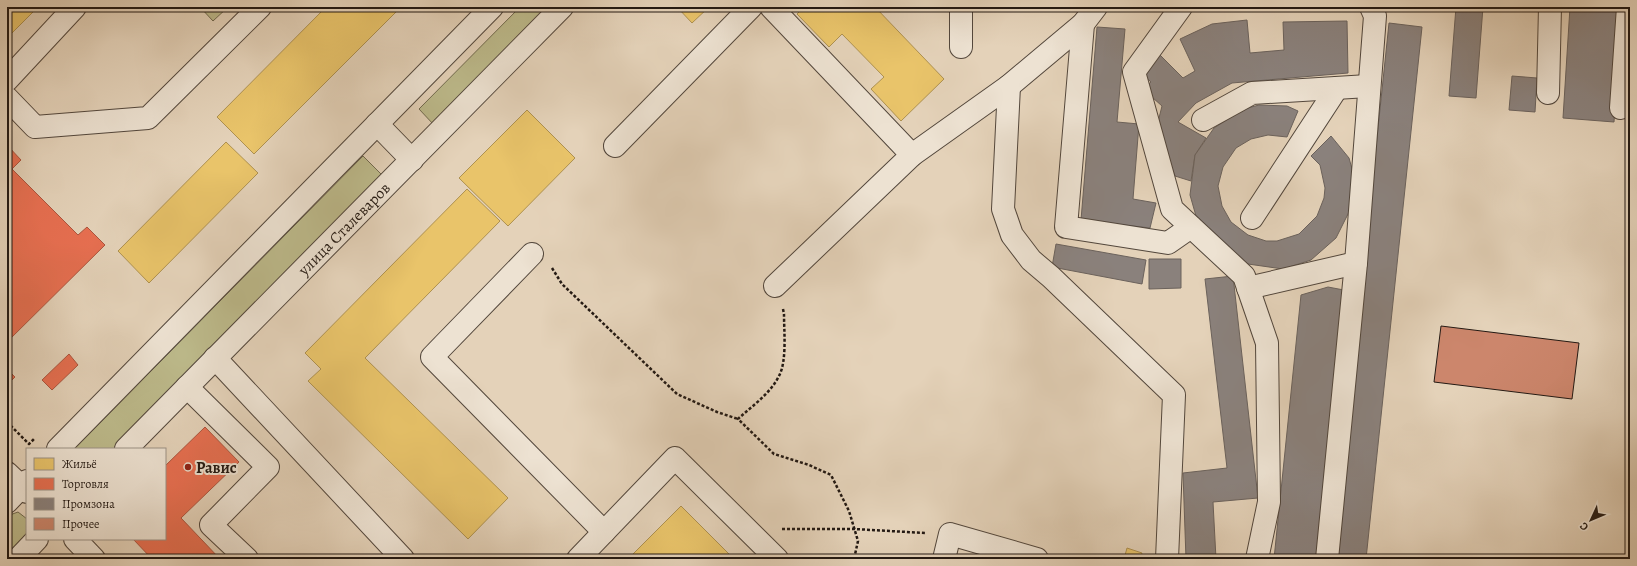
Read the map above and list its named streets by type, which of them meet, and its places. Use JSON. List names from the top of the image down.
{
  "streets": {
    "street": ["улица Сталеваров"]
  },
  "places": ["Равис"],
  "legend": [
    "Жильё",
    "Торговля",
    "Промзона",
    "Прочее"
  ],
  "north": "bottom left"
}
